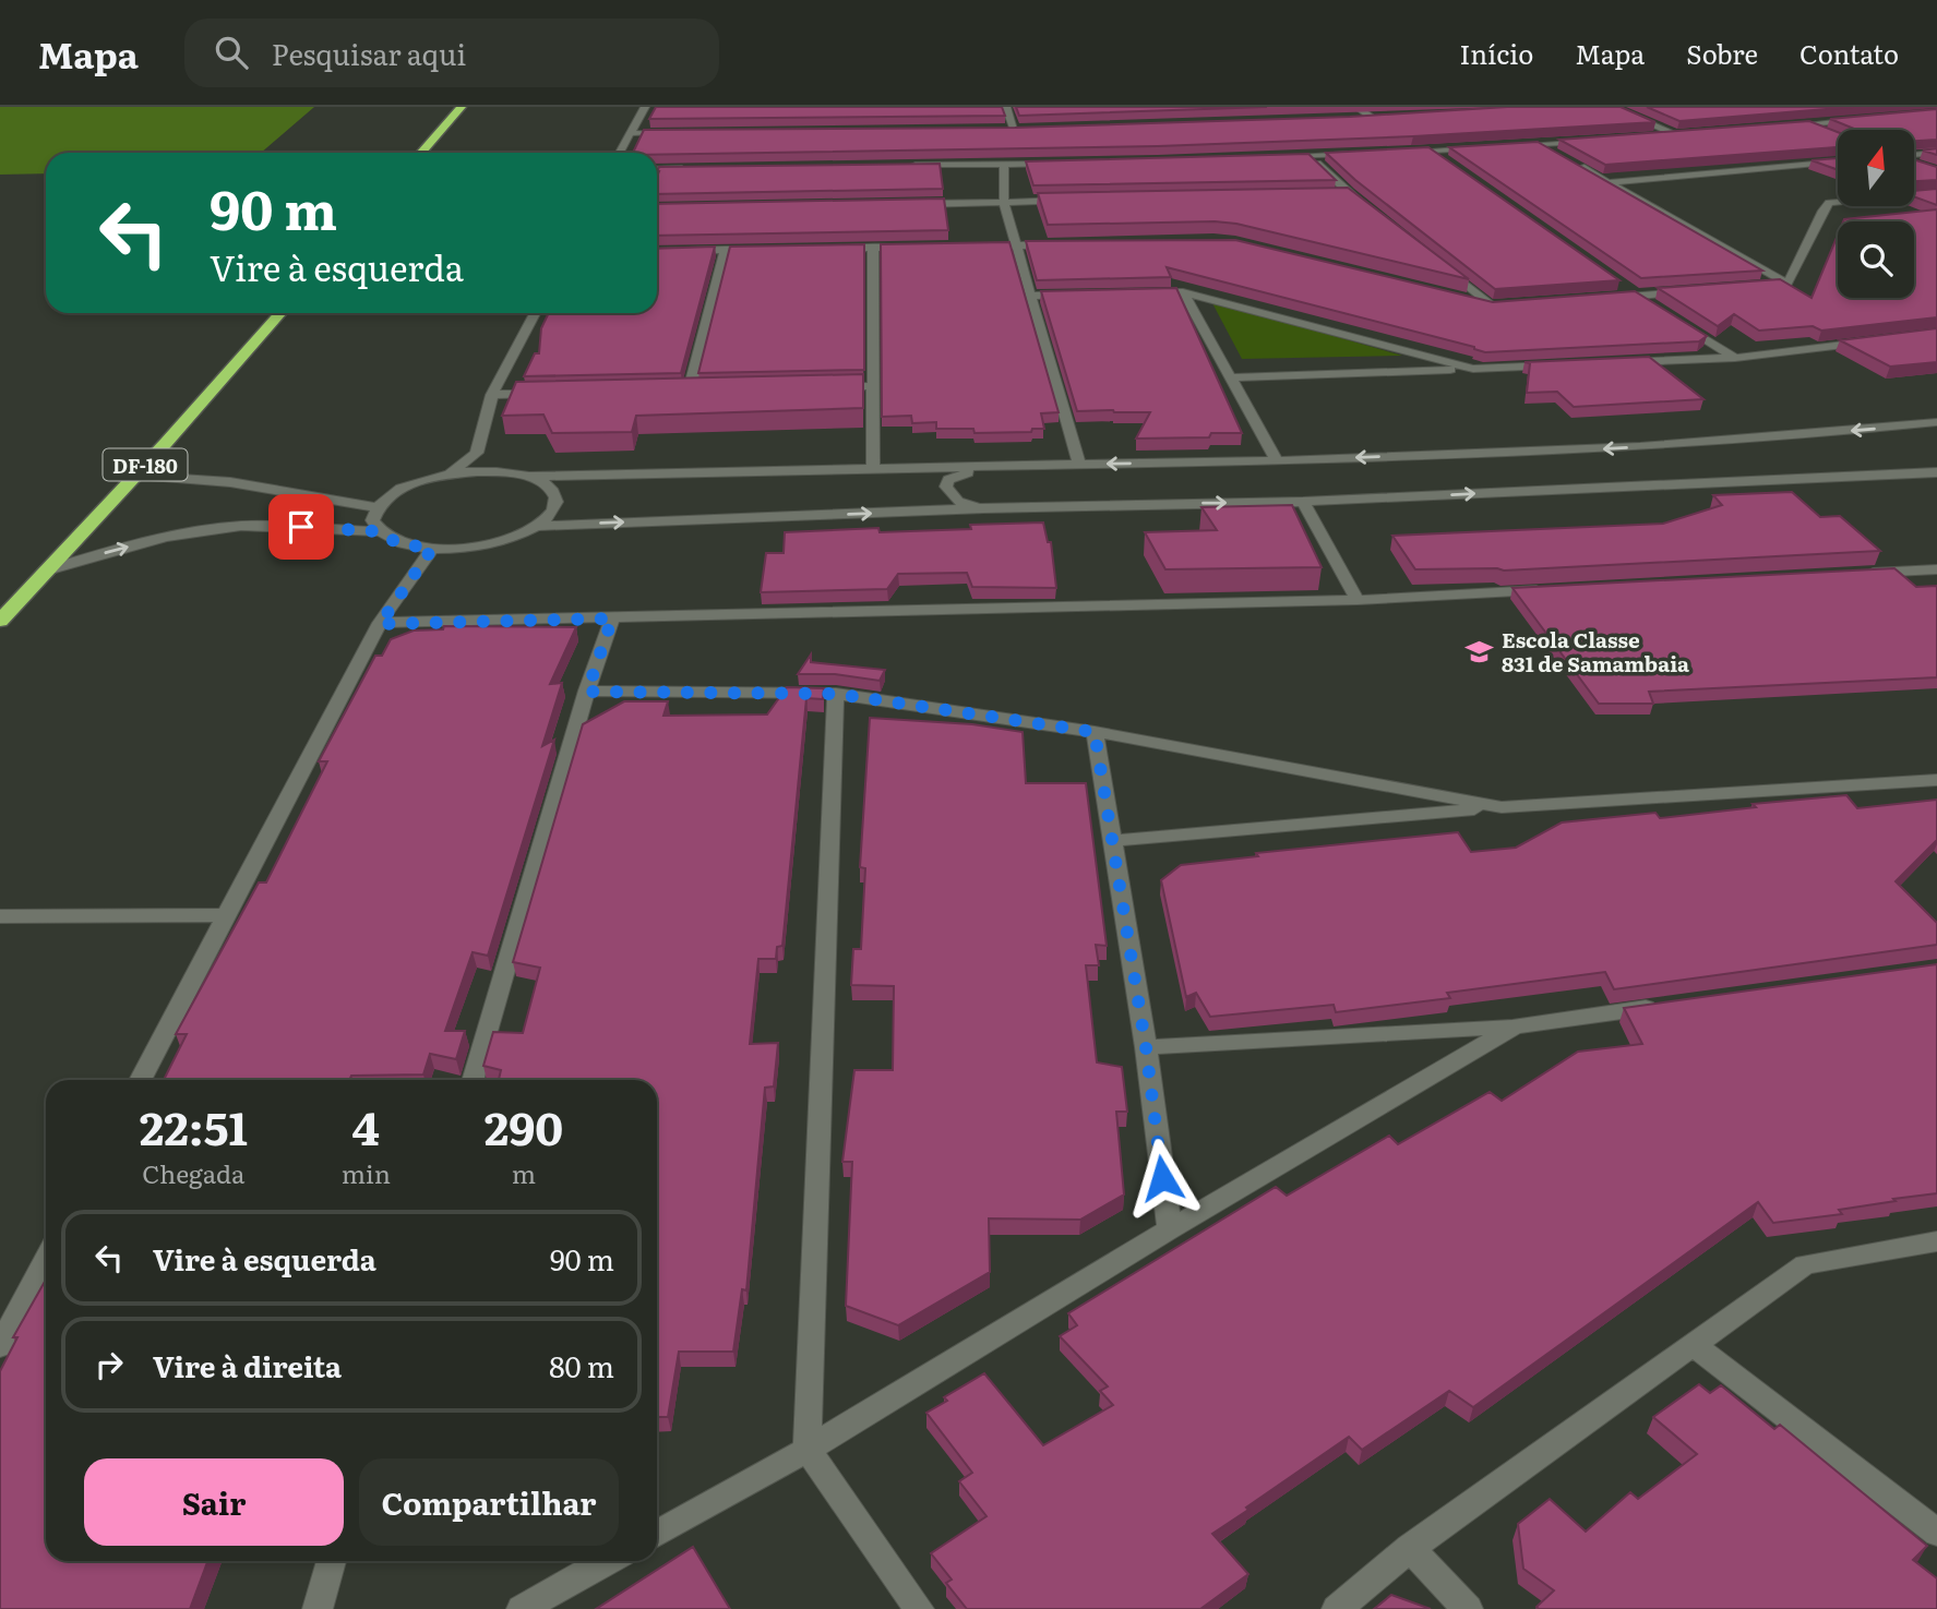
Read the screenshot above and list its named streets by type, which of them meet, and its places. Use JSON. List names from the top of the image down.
{
  "streets": {
    "highway": ["DF-180"]
  },
  "places": {
    "school or university": ["Escola Classe 831 de Samambaia"]
  },
  "north": "top",
  "page": {
    "header": "Mapa",
    "search": "Pesquisar aqui",
    "nav": [
      "Início",
      "Mapa",
      "Sobre",
      "Contato"
    ],
    "turn": ["90 m", "Vire à esquerda"],
    "eta": [
      "22:51",
      "Chegada",
      "4",
      "min",
      "290",
      "m"
    ],
    "list": [
      {
        "name": "Vire à esquerda",
        "value": "90 m"
      },
      {
        "name": "Vire à direita",
        "value": "80 m"
      }
    ],
    "buttons": ["Sair", "Compartilhar"]
  }
}
